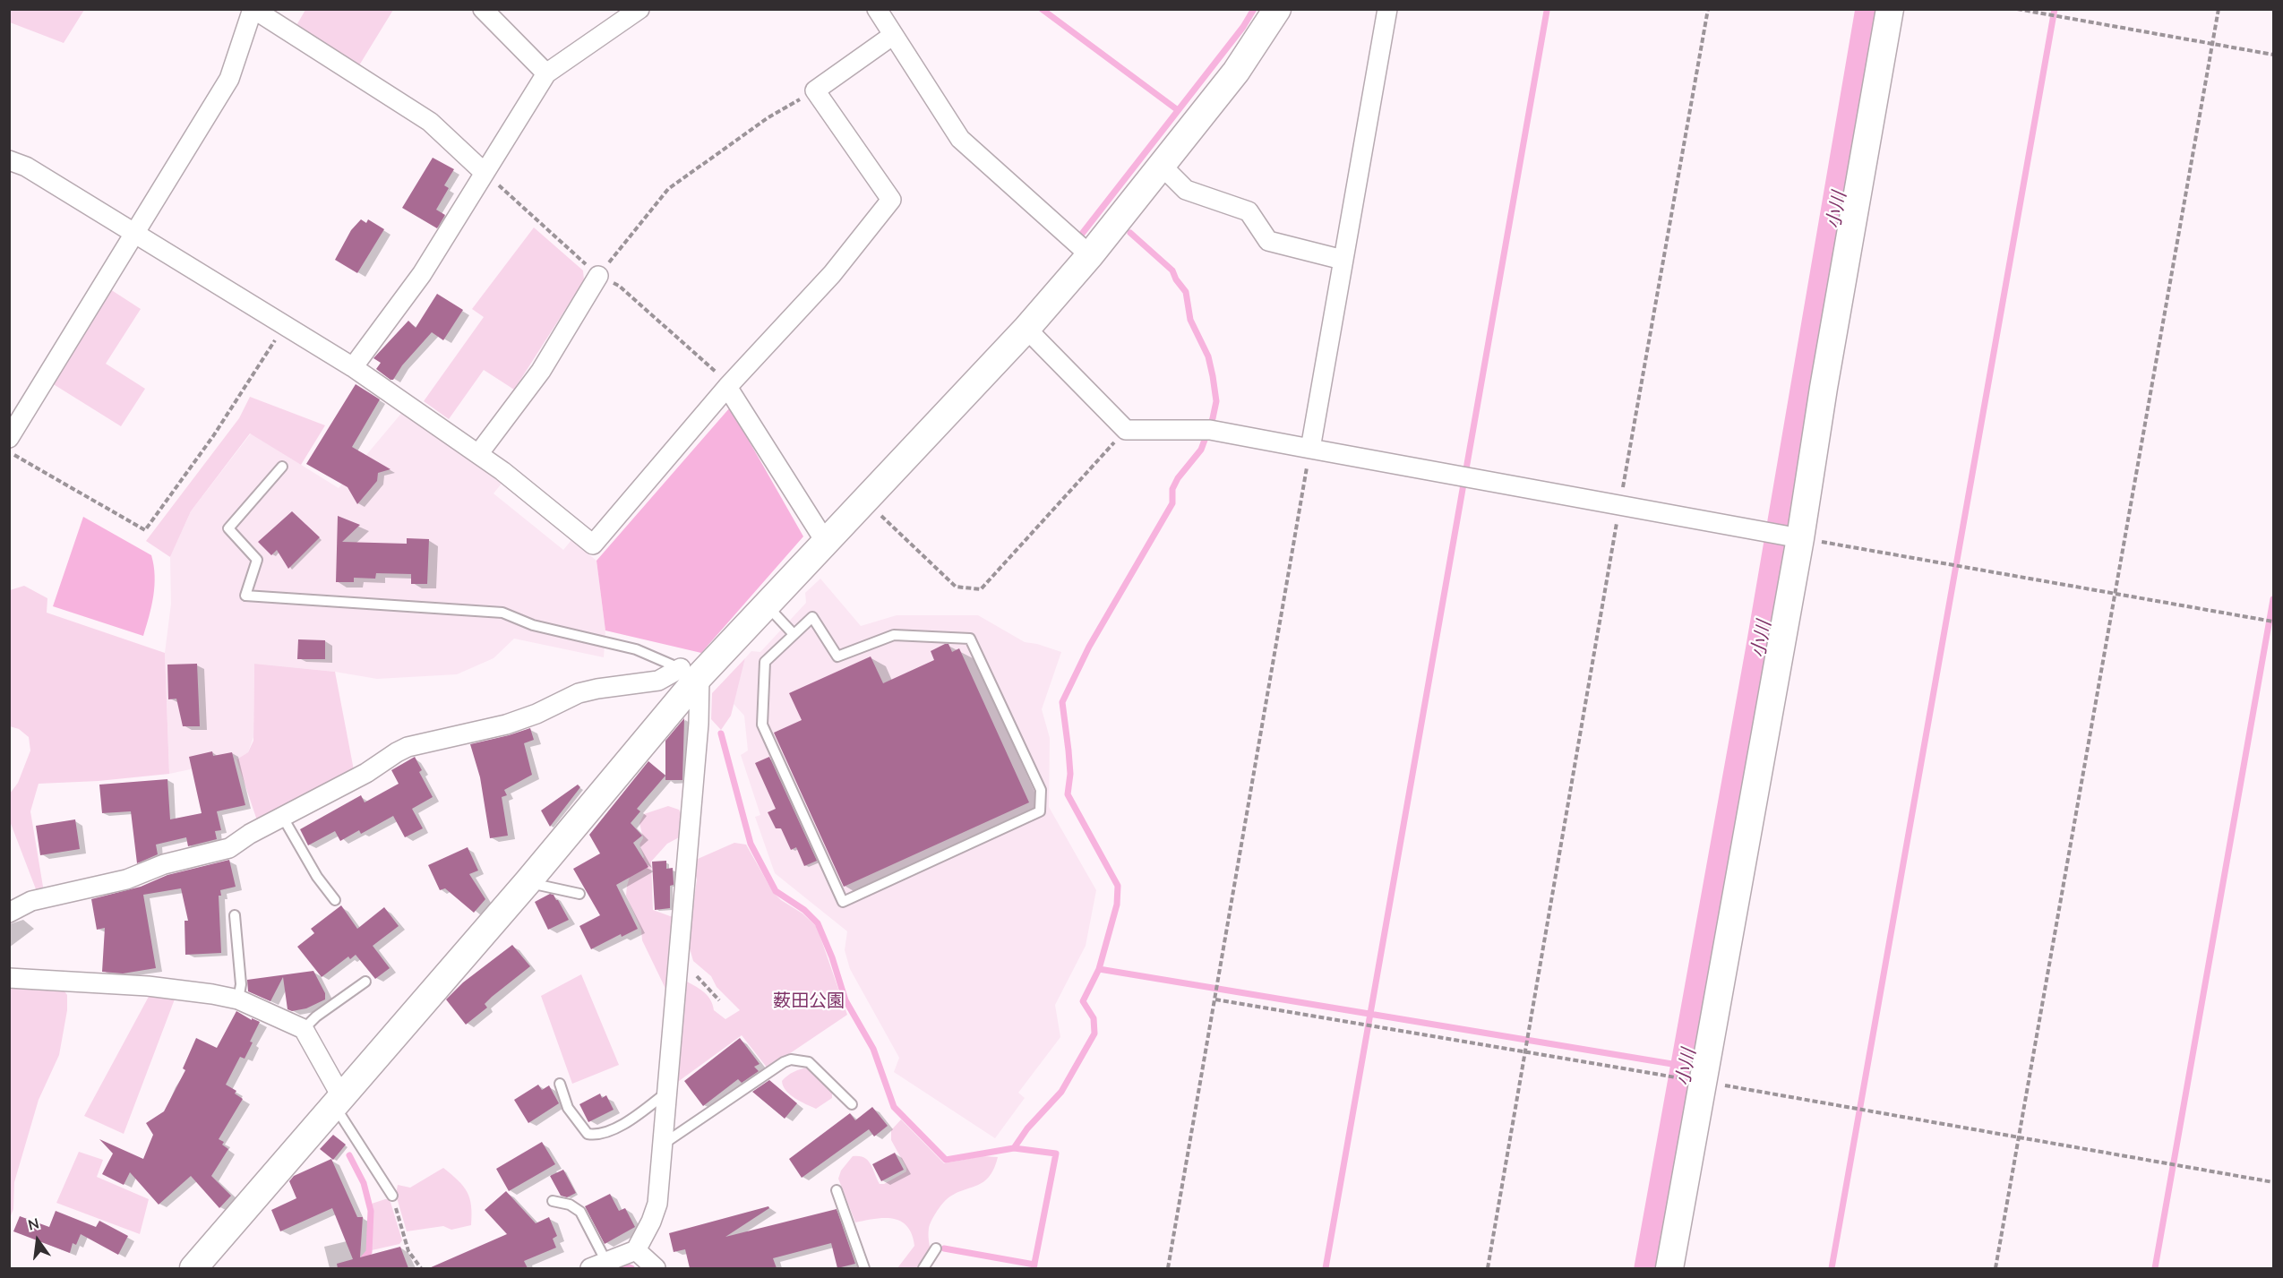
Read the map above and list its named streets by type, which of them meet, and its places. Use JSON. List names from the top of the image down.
{
  "water": ["小川"],
  "parks": ["薮田公園"],
  "north": "top"
}
